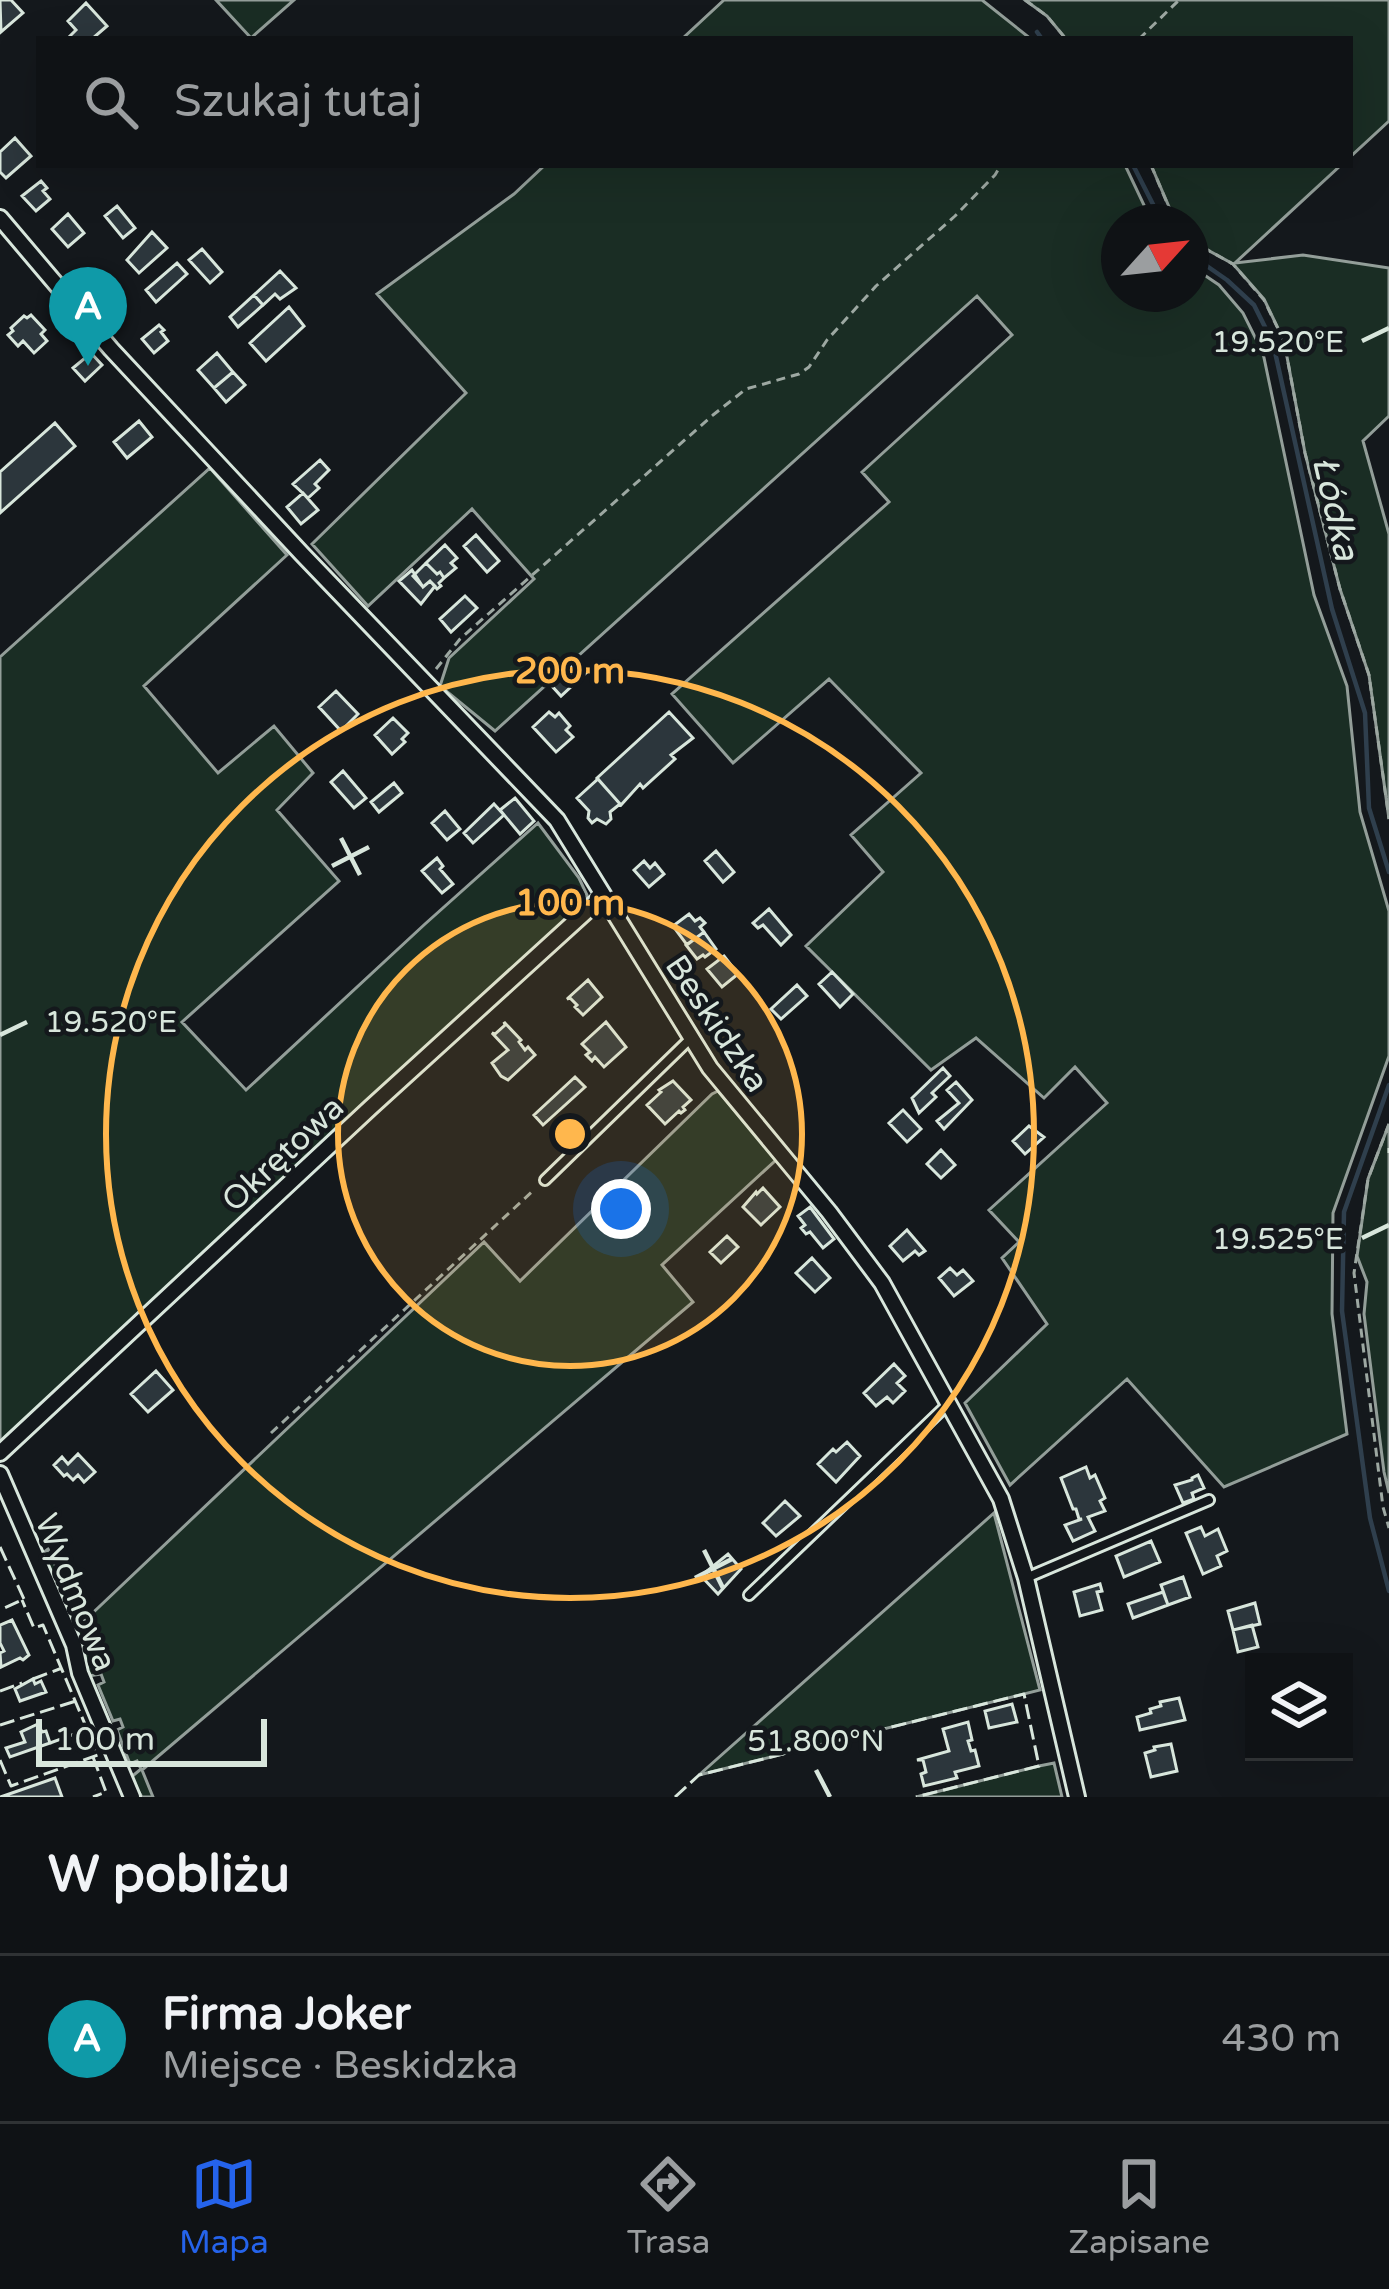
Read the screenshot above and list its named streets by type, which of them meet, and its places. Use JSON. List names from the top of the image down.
{
  "streets": {
    "street": ["Beskidzka", "Okrętowa", "Wydmowa"]
  },
  "crossings": [
    ["Beskidzka", "Okrętowa"]
  ],
  "water": ["Łódka"],
  "scale_bar": "100 m",
  "north": "top right",
  "page": {
    "search": "Szukaj tutaj",
    "pins": "A",
    "scale": "100 m",
    "heading": "W pobliżu",
    "list": [
      {
        "mark": "A",
        "name": "Firma Joker",
        "note": "Miejsce · Beskidzka",
        "value": "430 m"
      }
    ],
    "nav": ["Mapa", "Trasa", "Zapisane"]
  },
  "coordinates": ["19.520°E", "19.525°E", "51.800°N"],
  "rings": ["200 m", "100 m"]
}
